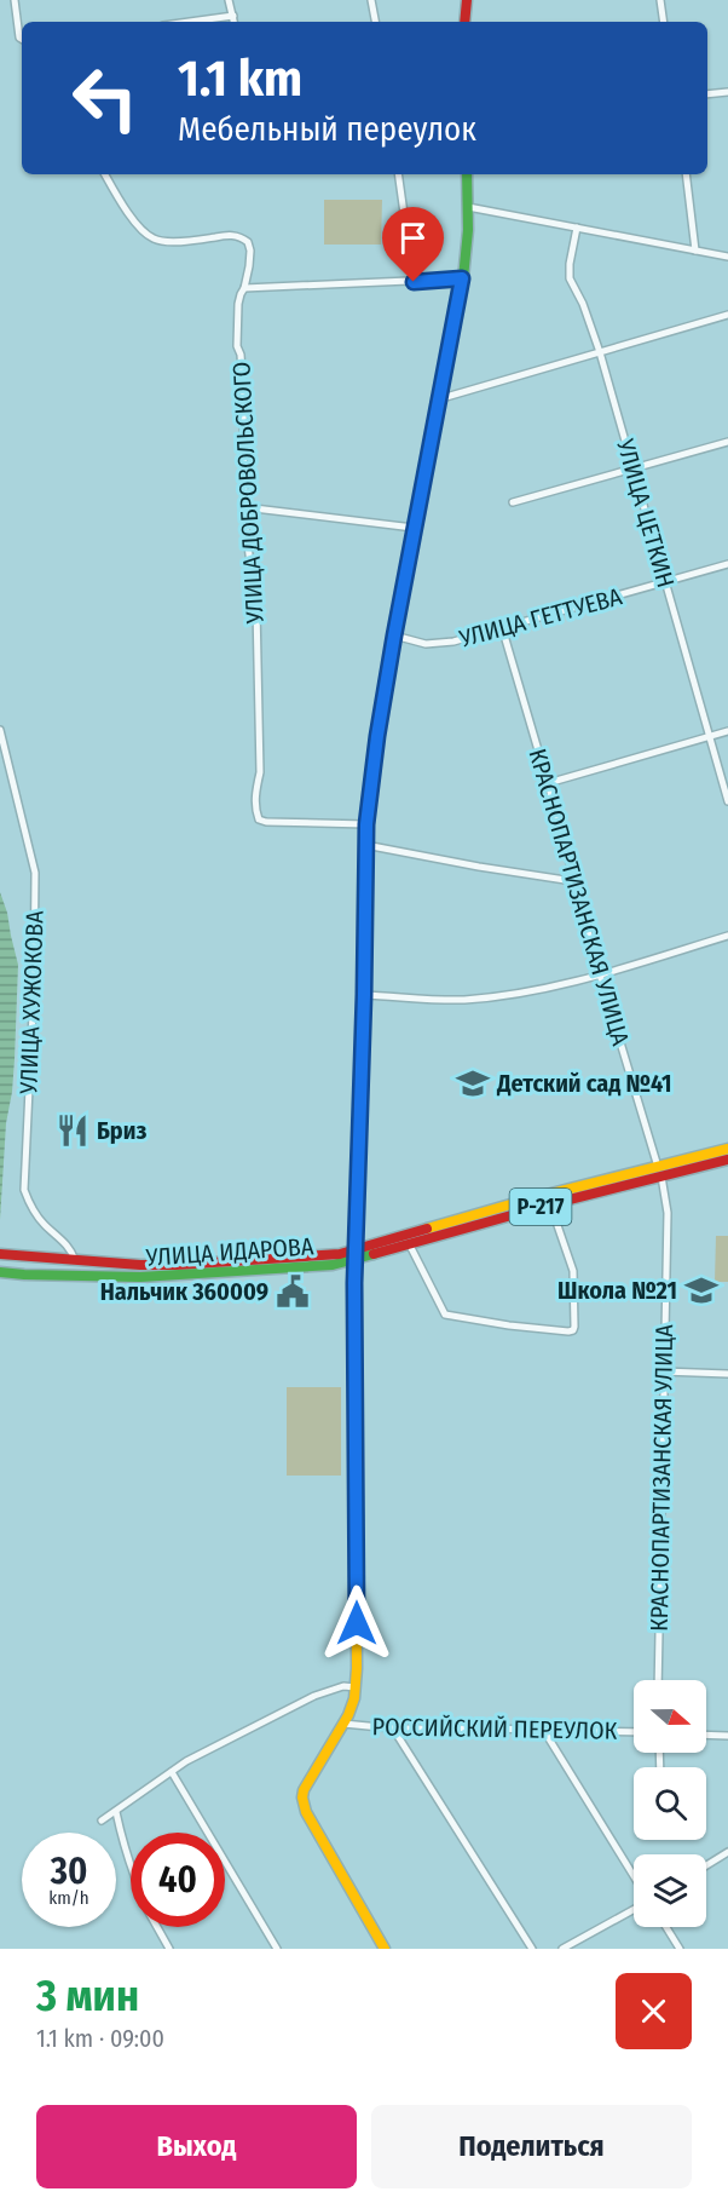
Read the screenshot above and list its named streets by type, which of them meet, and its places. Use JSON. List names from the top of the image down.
{
  "streets": {
    "street": [
      "УЛИЦА ДОБРОВОЛЬСКОГО",
      "УЛИЦА ЦЕТКИН",
      "УЛИЦА ГЕТТУЕВА",
      "КРАСНОПАРТИЗАНСКАЯ УЛИЦА",
      "УЛИЦА ХУЖОКОВА",
      "Р-217",
      "УЛИЦА ИДАРОВА",
      "РОССИЙСКИЙ ПЕРЕУЛОК"
    ]
  },
  "crossings": [
    ["УЛИЦА ЦЕТКИН", "УЛИЦА ГЕТТУЕВА"],
    ["УЛИЦА ГЕТТУЕВА", "КРАСНОПАРТИЗАНСКАЯ УЛИЦА"],
    ["КРАСНОПАРТИЗАНСКАЯ УЛИЦА", "УЛИЦА ИДАРОВА"],
    ["УЛИЦА ХУЖОКОВА", "УЛИЦА ИДАРОВА"]
  ],
  "places": {
    "school or university": ["Детский сад №41", "Школа №21"],
    "restaurant": ["Бриз"],
    "public building": ["Нальчик 360009"]
  },
  "north": "right",
  "page": {
    "turn": ["1.1 km", "Мебельный переулок"],
    "speed": "30 km/h",
    "limit": "40",
    "heading": ["3 мин", "1.1 km · 09:00"],
    "buttons": ["Выход", "Поделиться"]
  }
}
